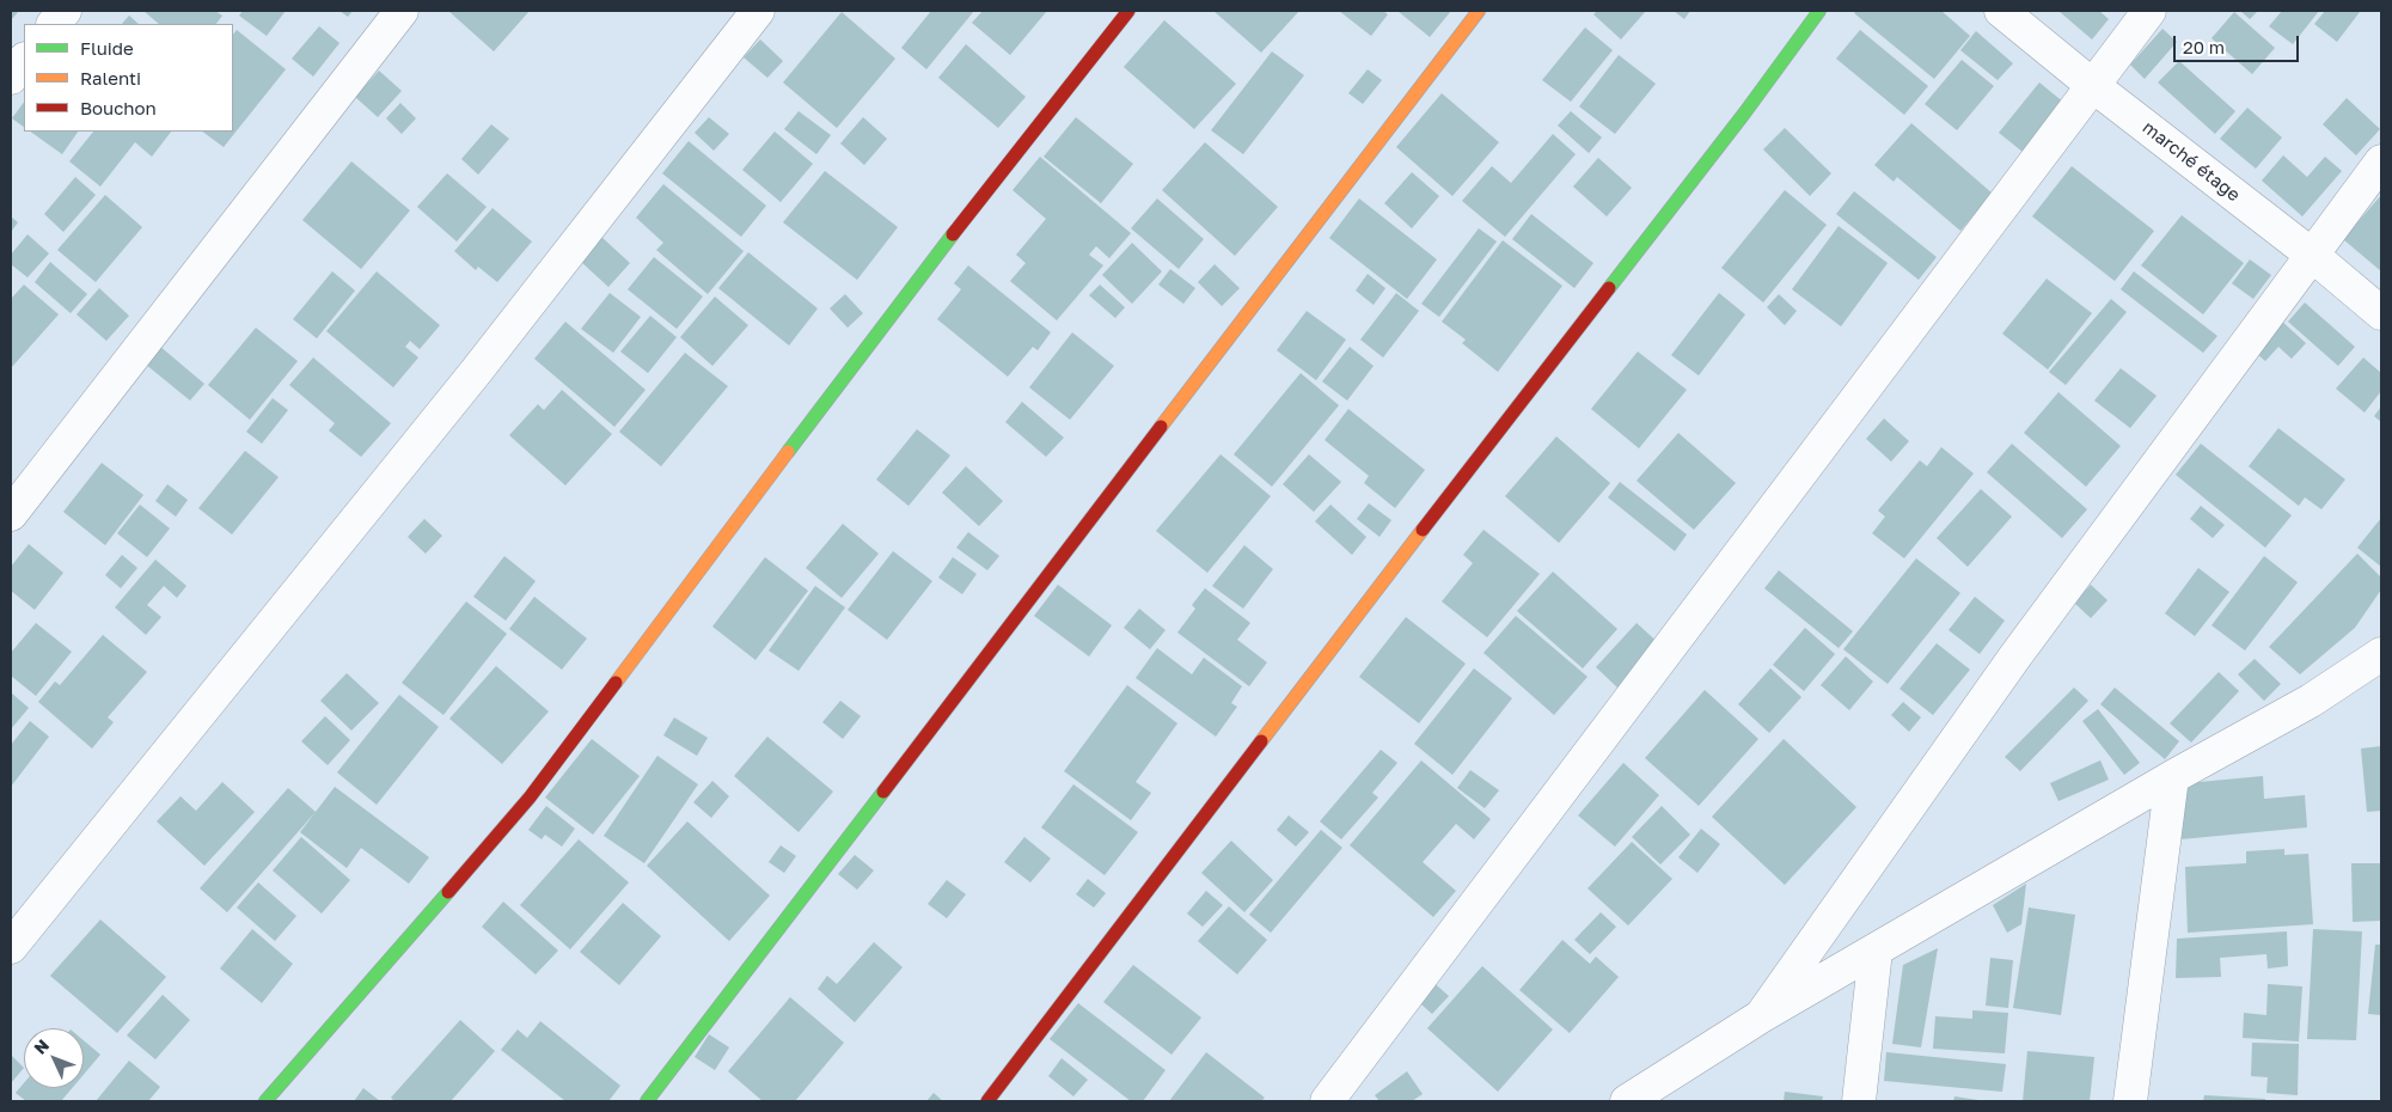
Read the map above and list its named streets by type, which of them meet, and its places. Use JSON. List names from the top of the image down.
{
  "streets": {
    "street": ["marché étage"]
  },
  "legend": ["Fluide", "Ralenti", "Bouchon"],
  "scale_bar": "20 m",
  "north": "top left"
}
